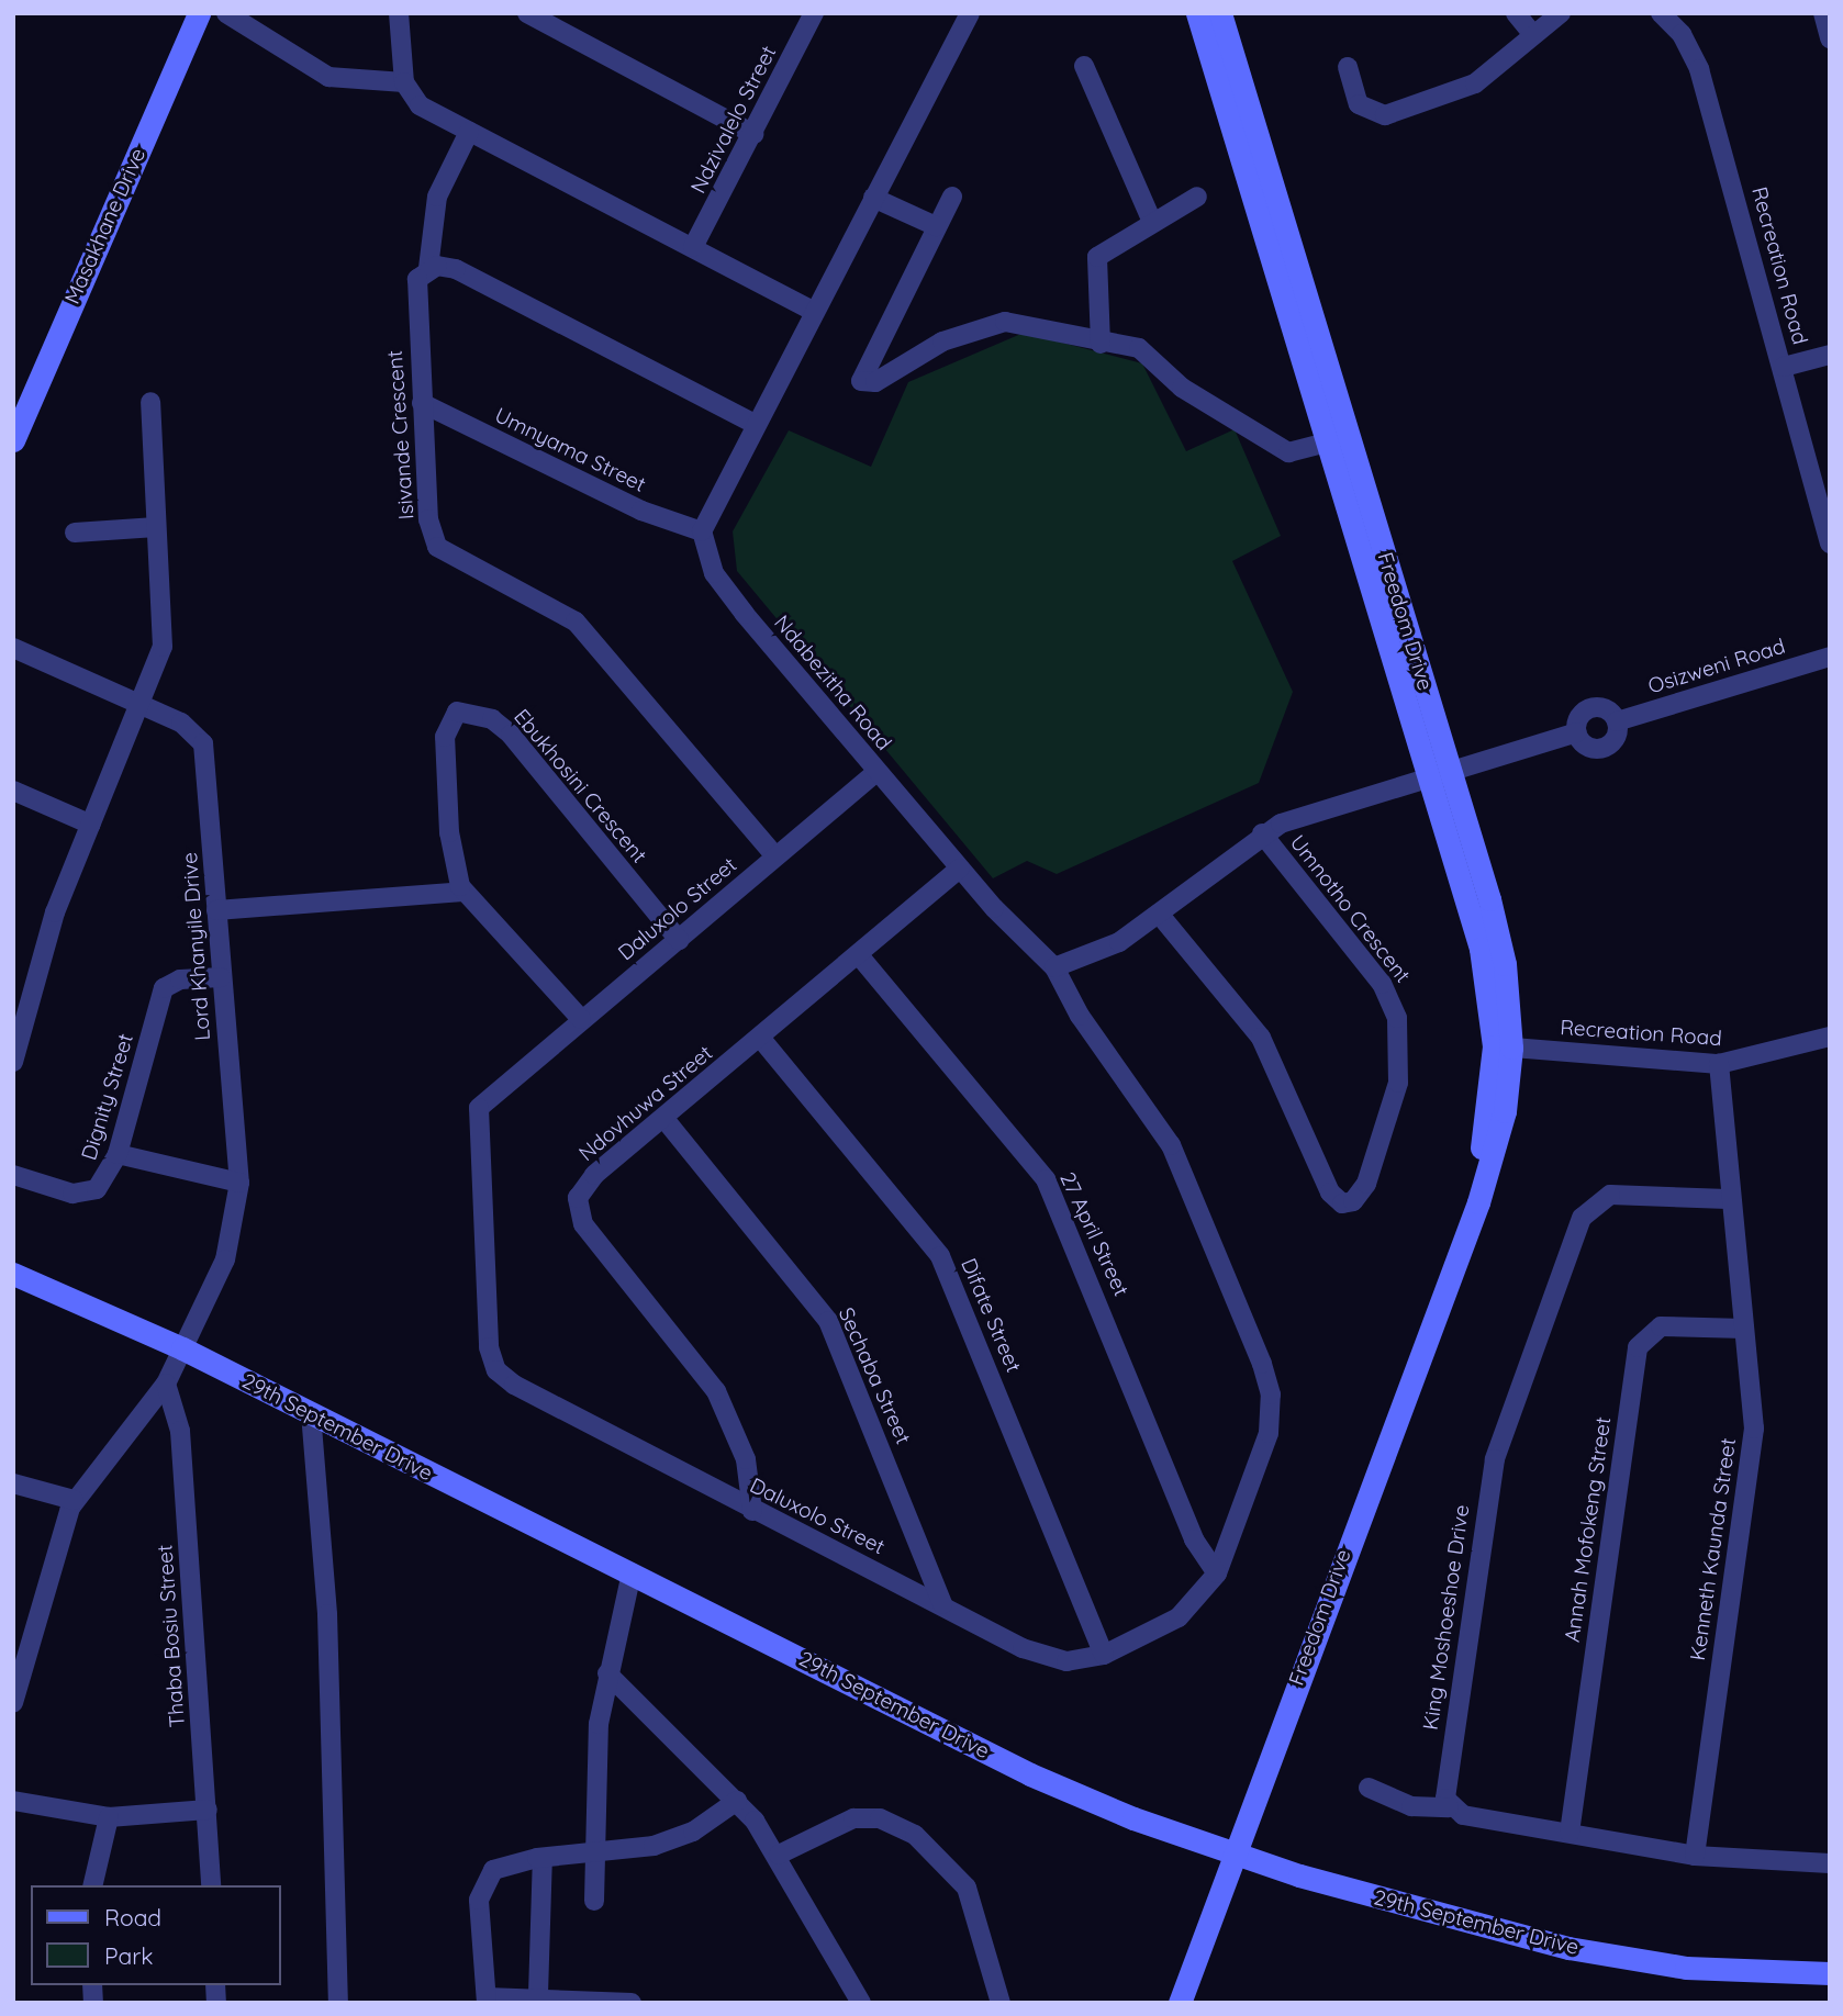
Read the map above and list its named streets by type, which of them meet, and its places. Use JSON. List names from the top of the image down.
{
  "streets": {
    "street": [
      "Ndzivalelo Street",
      "Masakhane Drive",
      "Recreation Road",
      "Isivande Crescent",
      "Umnyama Street",
      "Freedom Drive",
      "Osizweni Road",
      "Ndabezitha Road",
      "Ebukhosini Crescent",
      "Daluxolo Street",
      "Umnotho Crescent",
      "Lord Khanyile Drive",
      "Dignity Street",
      "Ndovhuwa Street",
      "27 April Street",
      "Difate Street",
      "Sechaba Street",
      "29th September Drive",
      "Annah Mofokeng Street",
      "Kenneth Kaunda Street",
      "King Moshoeshoe Drive",
      "Thaba Bosiu Street"
    ]
  },
  "crossings": [
    ["Recreation Road", "Freedom Drive"],
    ["Recreation Road", "Kenneth Kaunda Street"],
    ["Isivande Crescent", "Umnyama Street"],
    ["Isivande Crescent", "Daluxolo Street"],
    ["Umnyama Street", "Ndabezitha Road"],
    ["Freedom Drive", "29th September Drive"],
    ["Ndabezitha Road", "Daluxolo Street"],
    ["Ndabezitha Road", "Ndovhuwa Street"],
    ["Ebukhosini Crescent", "Daluxolo Street"],
    ["Daluxolo Street", "Ndovhuwa Street"],
    ["Daluxolo Street", "27 April Street"],
    ["Daluxolo Street", "Difate Street"],
    ["Daluxolo Street", "Sechaba Street"],
    ["Lord Khanyile Drive", "Dignity Street"],
    ["Lord Khanyile Drive", "29th September Drive"],
    ["Lord Khanyile Drive", "Thaba Bosiu Street"],
    ["Ndovhuwa Street", "27 April Street"],
    ["Ndovhuwa Street", "Difate Street"],
    ["Ndovhuwa Street", "Sechaba Street"],
    ["Annah Mofokeng Street", "Kenneth Kaunda Street"],
    ["Kenneth Kaunda Street", "King Moshoeshoe Drive"]
  ],
  "legend": ["Road", "Park"]
}
